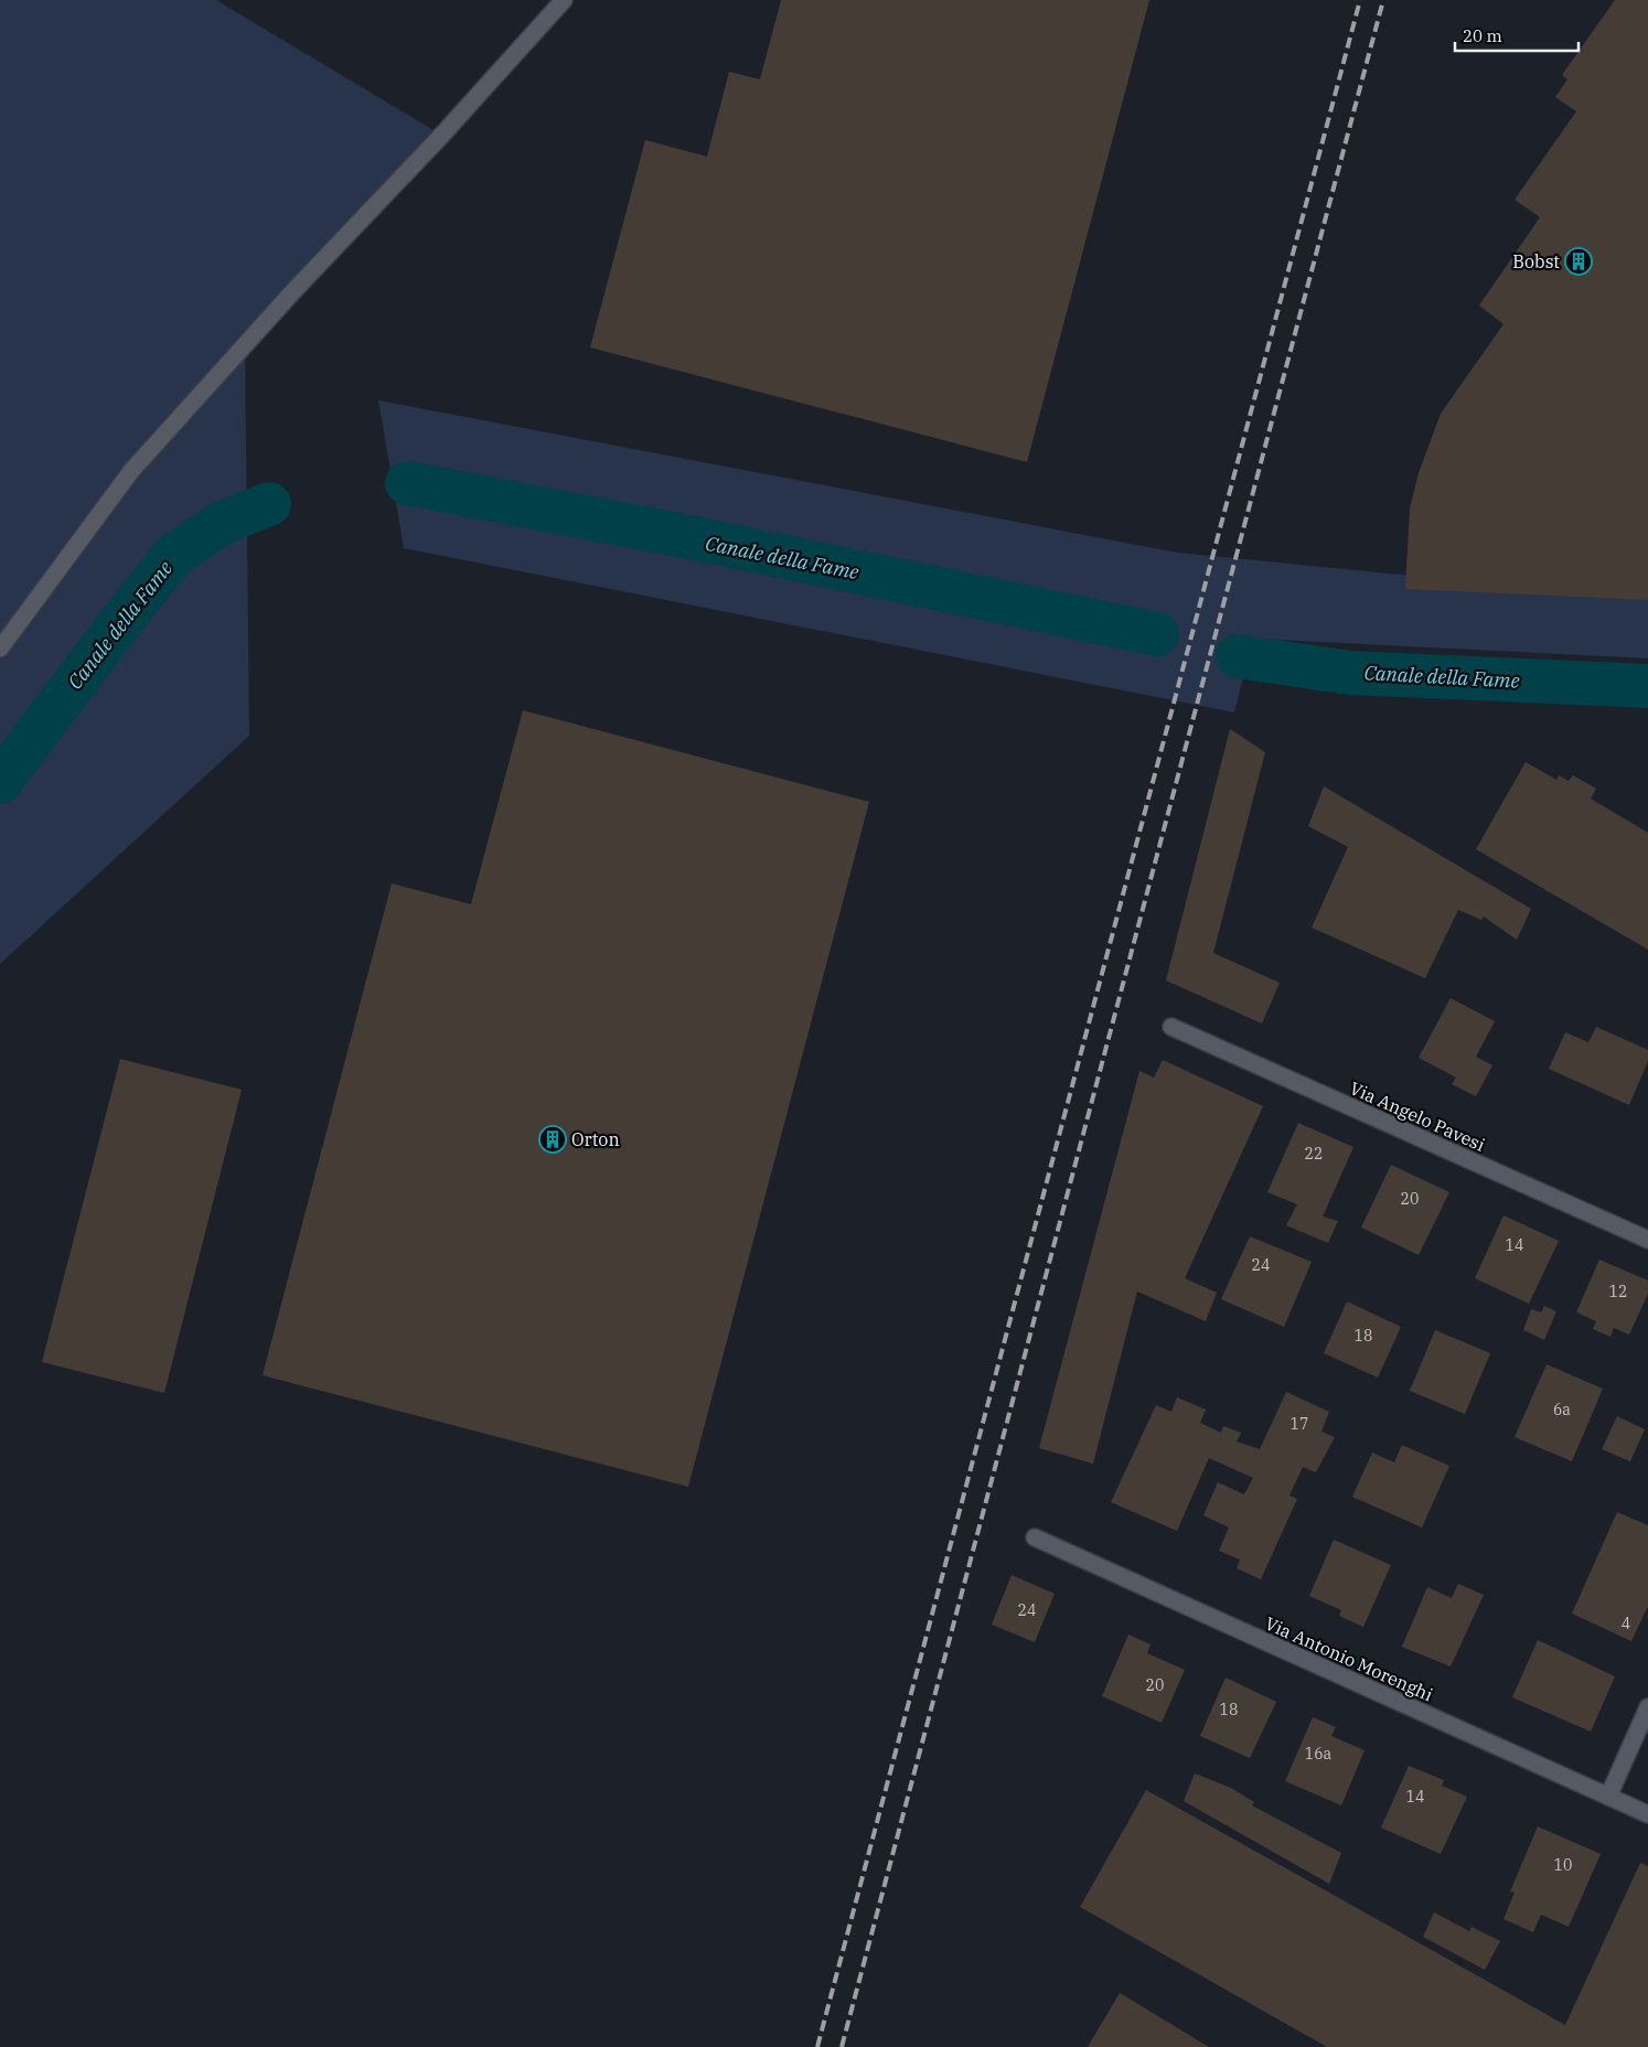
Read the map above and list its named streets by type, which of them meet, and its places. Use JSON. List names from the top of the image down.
{
  "streets": {
    "street": ["Via Angelo Pavesi", "Via Antonio Morenghi"]
  },
  "water": ["Canale della Fame"],
  "places": {
    "building": ["Bobst", "Orton"]
  },
  "house_numbers": [
    "22",
    "20",
    "14",
    "24",
    "12",
    "18",
    "6a",
    "17",
    "24",
    "4",
    "20",
    "18",
    "16a",
    "14",
    "10"
  ],
  "scale_bar": "20 m"
}
